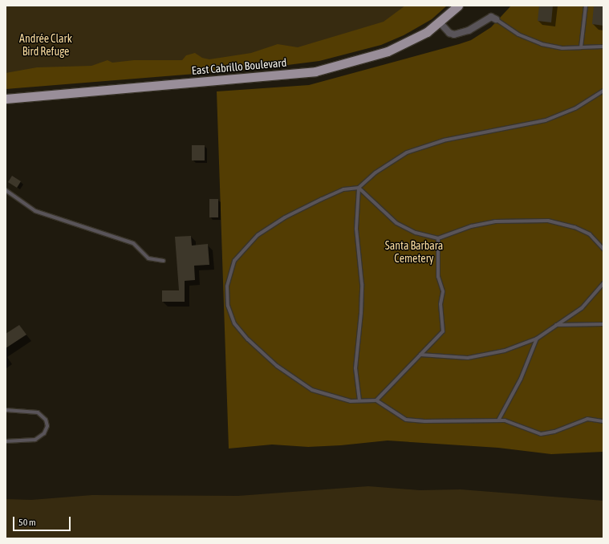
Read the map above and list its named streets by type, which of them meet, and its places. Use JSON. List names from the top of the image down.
{
  "streets": {
    "main road": ["East Cabrillo Boulevard"]
  },
  "parks": ["Andrée Clark Bird Refuge", "Santa Barbara Cemetery"],
  "scale_bar": "50 m"
}
